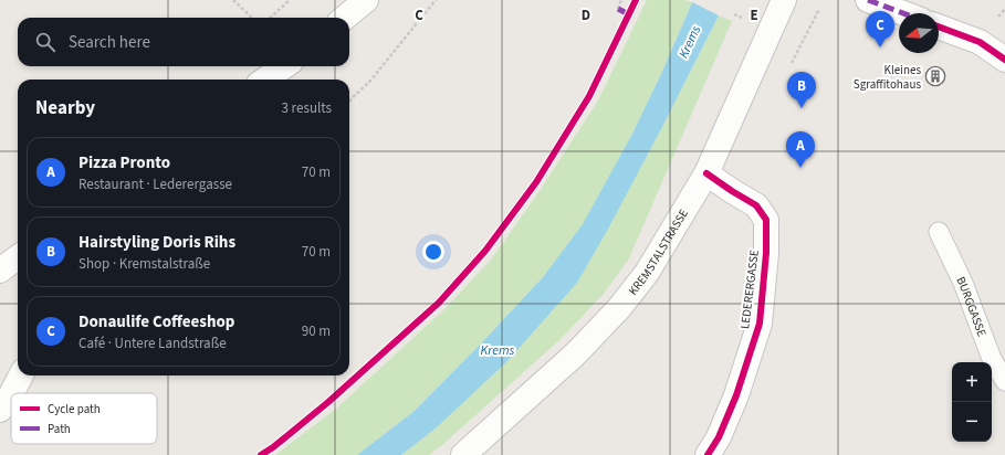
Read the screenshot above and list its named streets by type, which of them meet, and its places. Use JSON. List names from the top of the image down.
{
  "streets": {
    "street": ["KREMSTALSTRASSE", "LEDERERGASSE"],
    "lane": ["BURGGASSE"]
  },
  "crossings": [
    ["KREMSTALSTRASSE", "LEDERERGASSE"]
  ],
  "water": ["Krems"],
  "places": {
    "building": ["Kleines Sgraffitohaus"]
  },
  "legend": ["Cycle path", "Path"],
  "north": "left",
  "page": {
    "pins": ["C", "B", "A"],
    "search": "Search here",
    "heading": ["Nearby", "3 results"],
    "list": [
      {
        "mark": "A",
        "name": "Pizza Pronto",
        "note": "Restaurant · Lederergasse",
        "value": "70 m"
      },
      {
        "mark": "B",
        "name": "Hairstyling Doris Rihs",
        "note": "Shop · Kremstalstraße",
        "value": "70 m"
      },
      {
        "mark": "C",
        "name": "Donaulife Coffeeshop",
        "note": "Café · Untere Landstraße",
        "value": "90 m"
      }
    ],
    "map_buttons": ["+", "−"]
  },
  "grid": {
    "columns": ["C", "D", "E"]
  }
}
